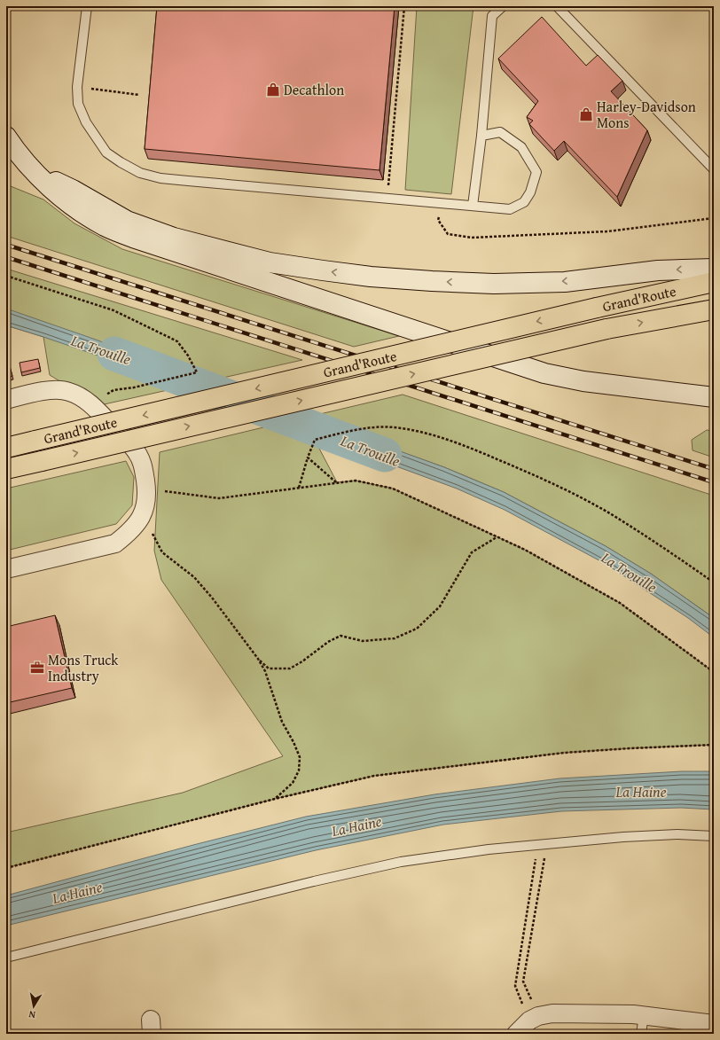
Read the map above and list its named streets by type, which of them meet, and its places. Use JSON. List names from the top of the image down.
{
  "streets": {
    "main road": ["Grand'Route"]
  },
  "water": ["La Trouille", "La Haine"],
  "places": {
    "shop": ["Decathlon", "Harley-Davidson Mons"],
    "office": ["Mons Truck Industry"]
  },
  "north": "bottom"
}
